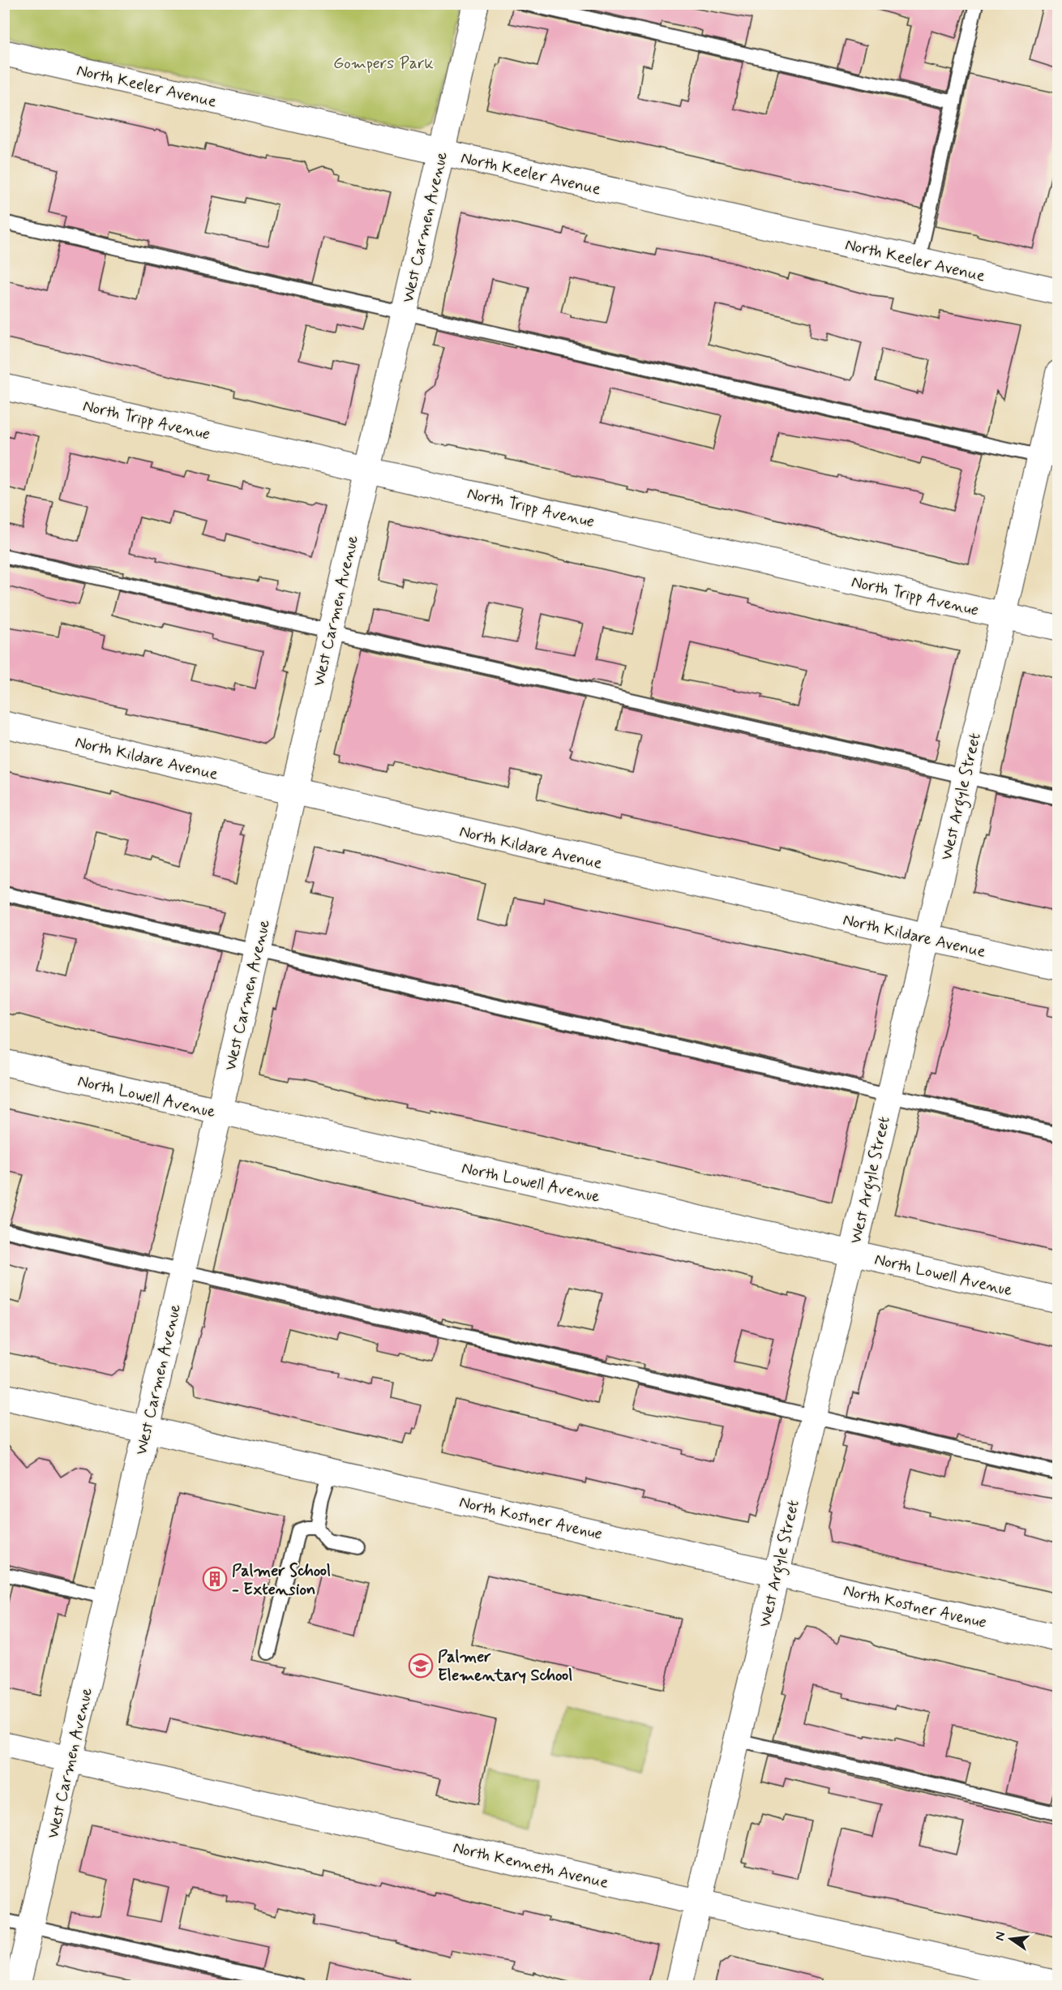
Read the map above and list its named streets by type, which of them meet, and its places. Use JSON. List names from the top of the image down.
{
  "streets": {
    "street": [
      "North Keeler Avenue",
      "West Carmen Avenue",
      "North Tripp Avenue",
      "North Kildare Avenue",
      "West Argyle Street",
      "North Lowell Avenue",
      "North Kostner Avenue",
      "North Kenneth Avenue"
    ]
  },
  "crossings": [
    ["North Keeler Avenue", "West Carmen Avenue"],
    ["West Carmen Avenue", "North Tripp Avenue"],
    ["West Carmen Avenue", "North Kildare Avenue"],
    ["West Carmen Avenue", "North Lowell Avenue"],
    ["West Carmen Avenue", "North Kostner Avenue"],
    ["West Carmen Avenue", "North Kenneth Avenue"],
    ["North Tripp Avenue", "West Argyle Street"],
    ["North Kildare Avenue", "West Argyle Street"],
    ["West Argyle Street", "North Lowell Avenue"],
    ["West Argyle Street", "North Kostner Avenue"],
    ["West Argyle Street", "North Kenneth Avenue"]
  ],
  "parks": ["Gompers Park"],
  "places": {
    "building": ["Palmer School - Extension"],
    "school or university": ["Palmer Elementary School"]
  },
  "north": "left"
}
